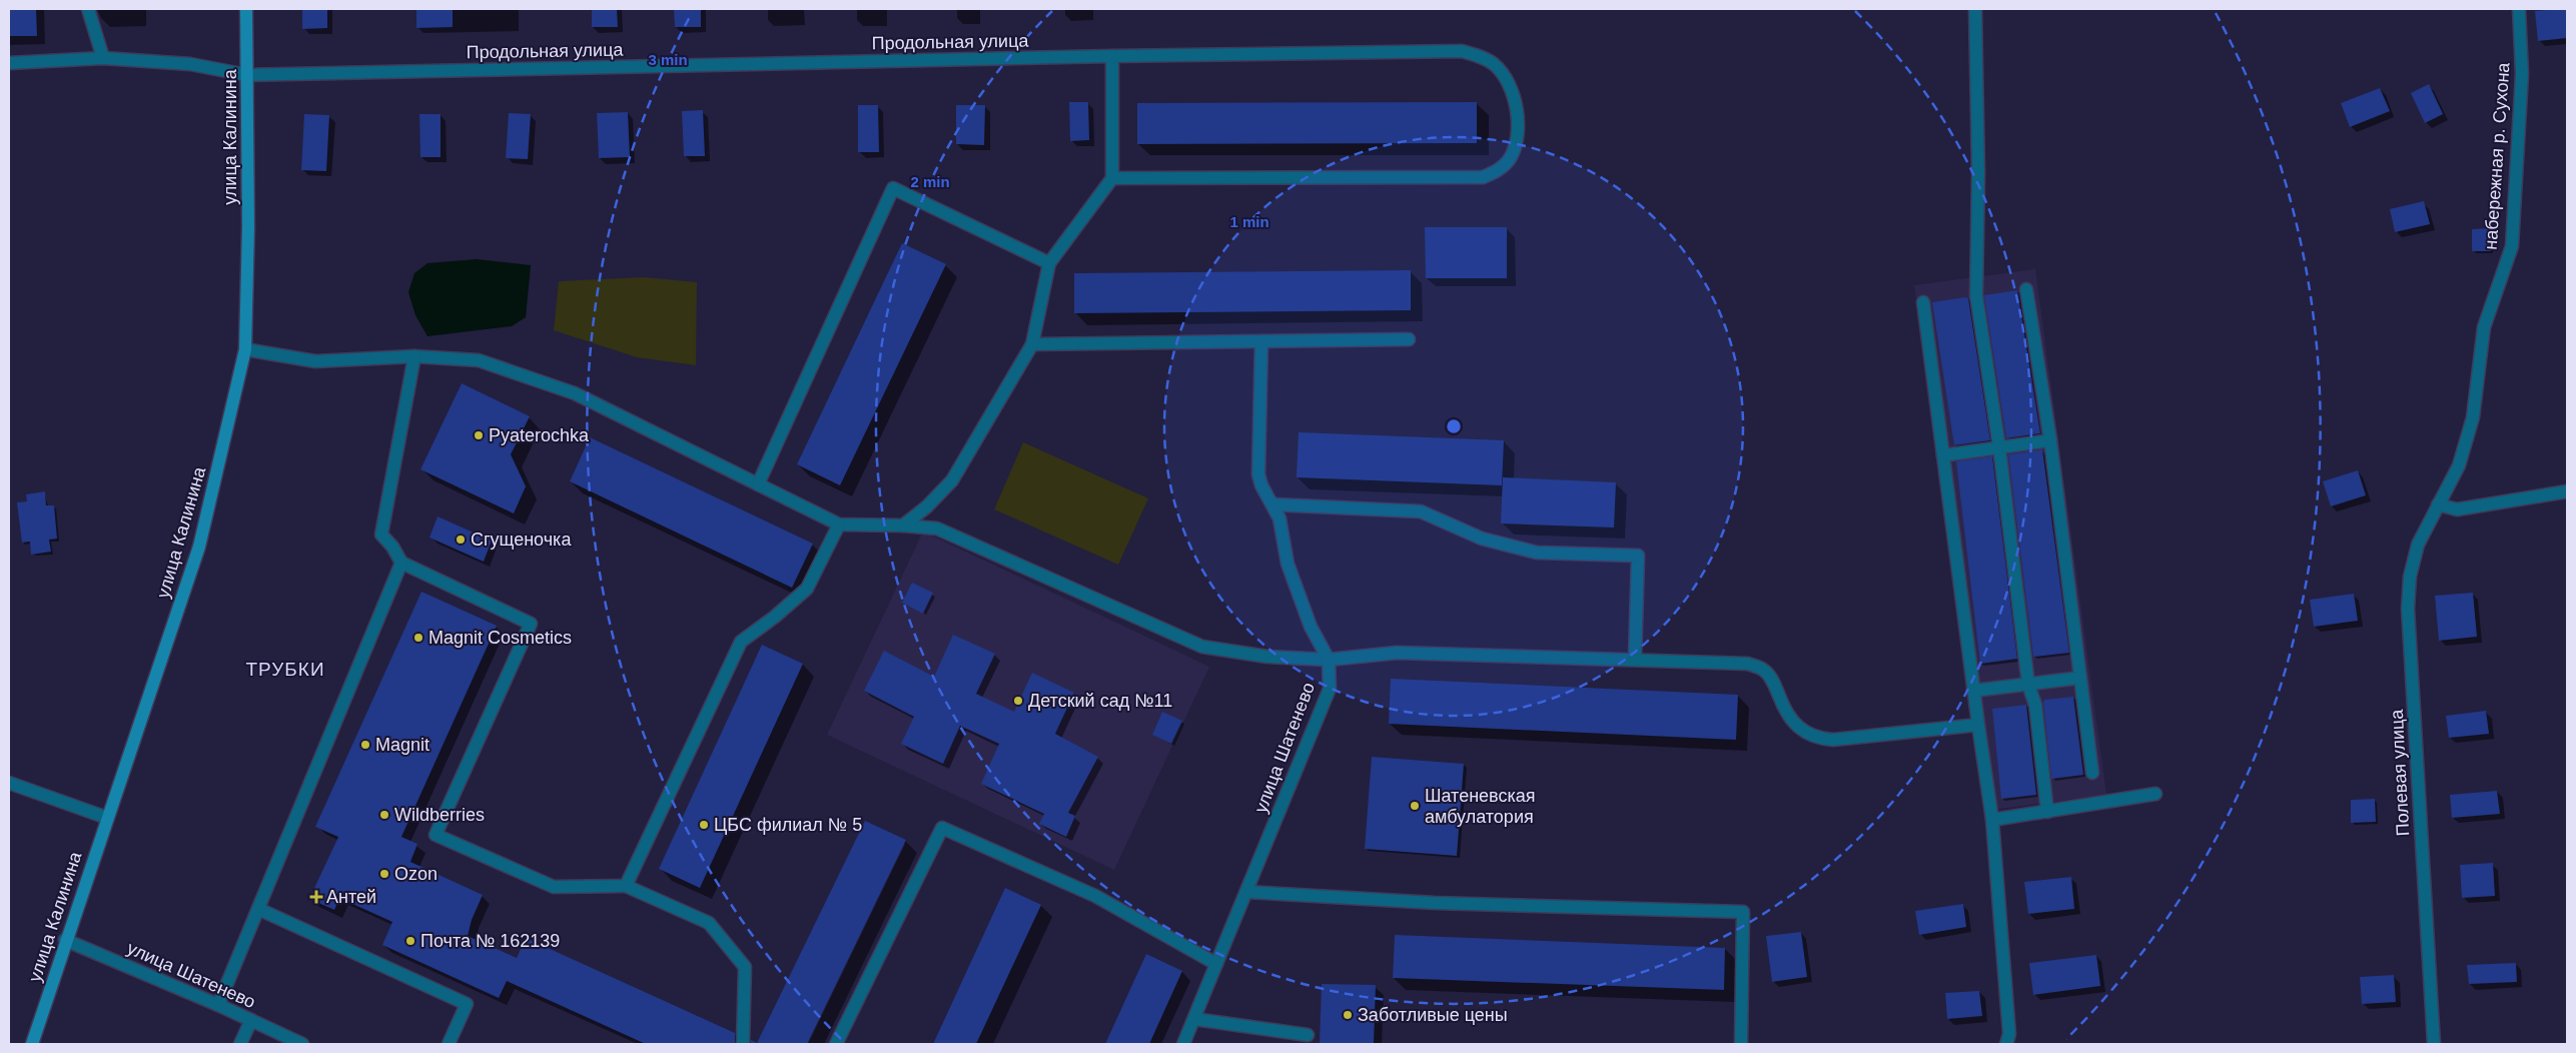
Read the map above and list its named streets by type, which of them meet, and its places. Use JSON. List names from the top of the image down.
{
  "streets": {
    "main road": ["улица Калинина"],
    "street": [
      "Продольная улица",
      "набережная р. Сухона",
      "улица Шатенево",
      "Полевая улица"
    ]
  },
  "crossings": [
    ["Продольная улица", "улица Калинина"],
    ["улица Калинина", "улица Шатенево"],
    ["набережная р. Сухона", "Полевая улица"]
  ],
  "districts": ["ТРУБКИ"],
  "places": {
    "other": [
      "Pyaterochka",
      "Сгущеночка",
      "Magnit Cosmetics",
      "Детский сад №11",
      "Magnit",
      "Шатеневская амбулатория",
      "Wildberries",
      "ЦБС филиал № 5",
      "Ozon",
      "Почта № 162139",
      "Заботливые цены"
    ],
    "health": ["Антей"]
  },
  "rings": ["3 min", "2 min", "1 min"]
}
